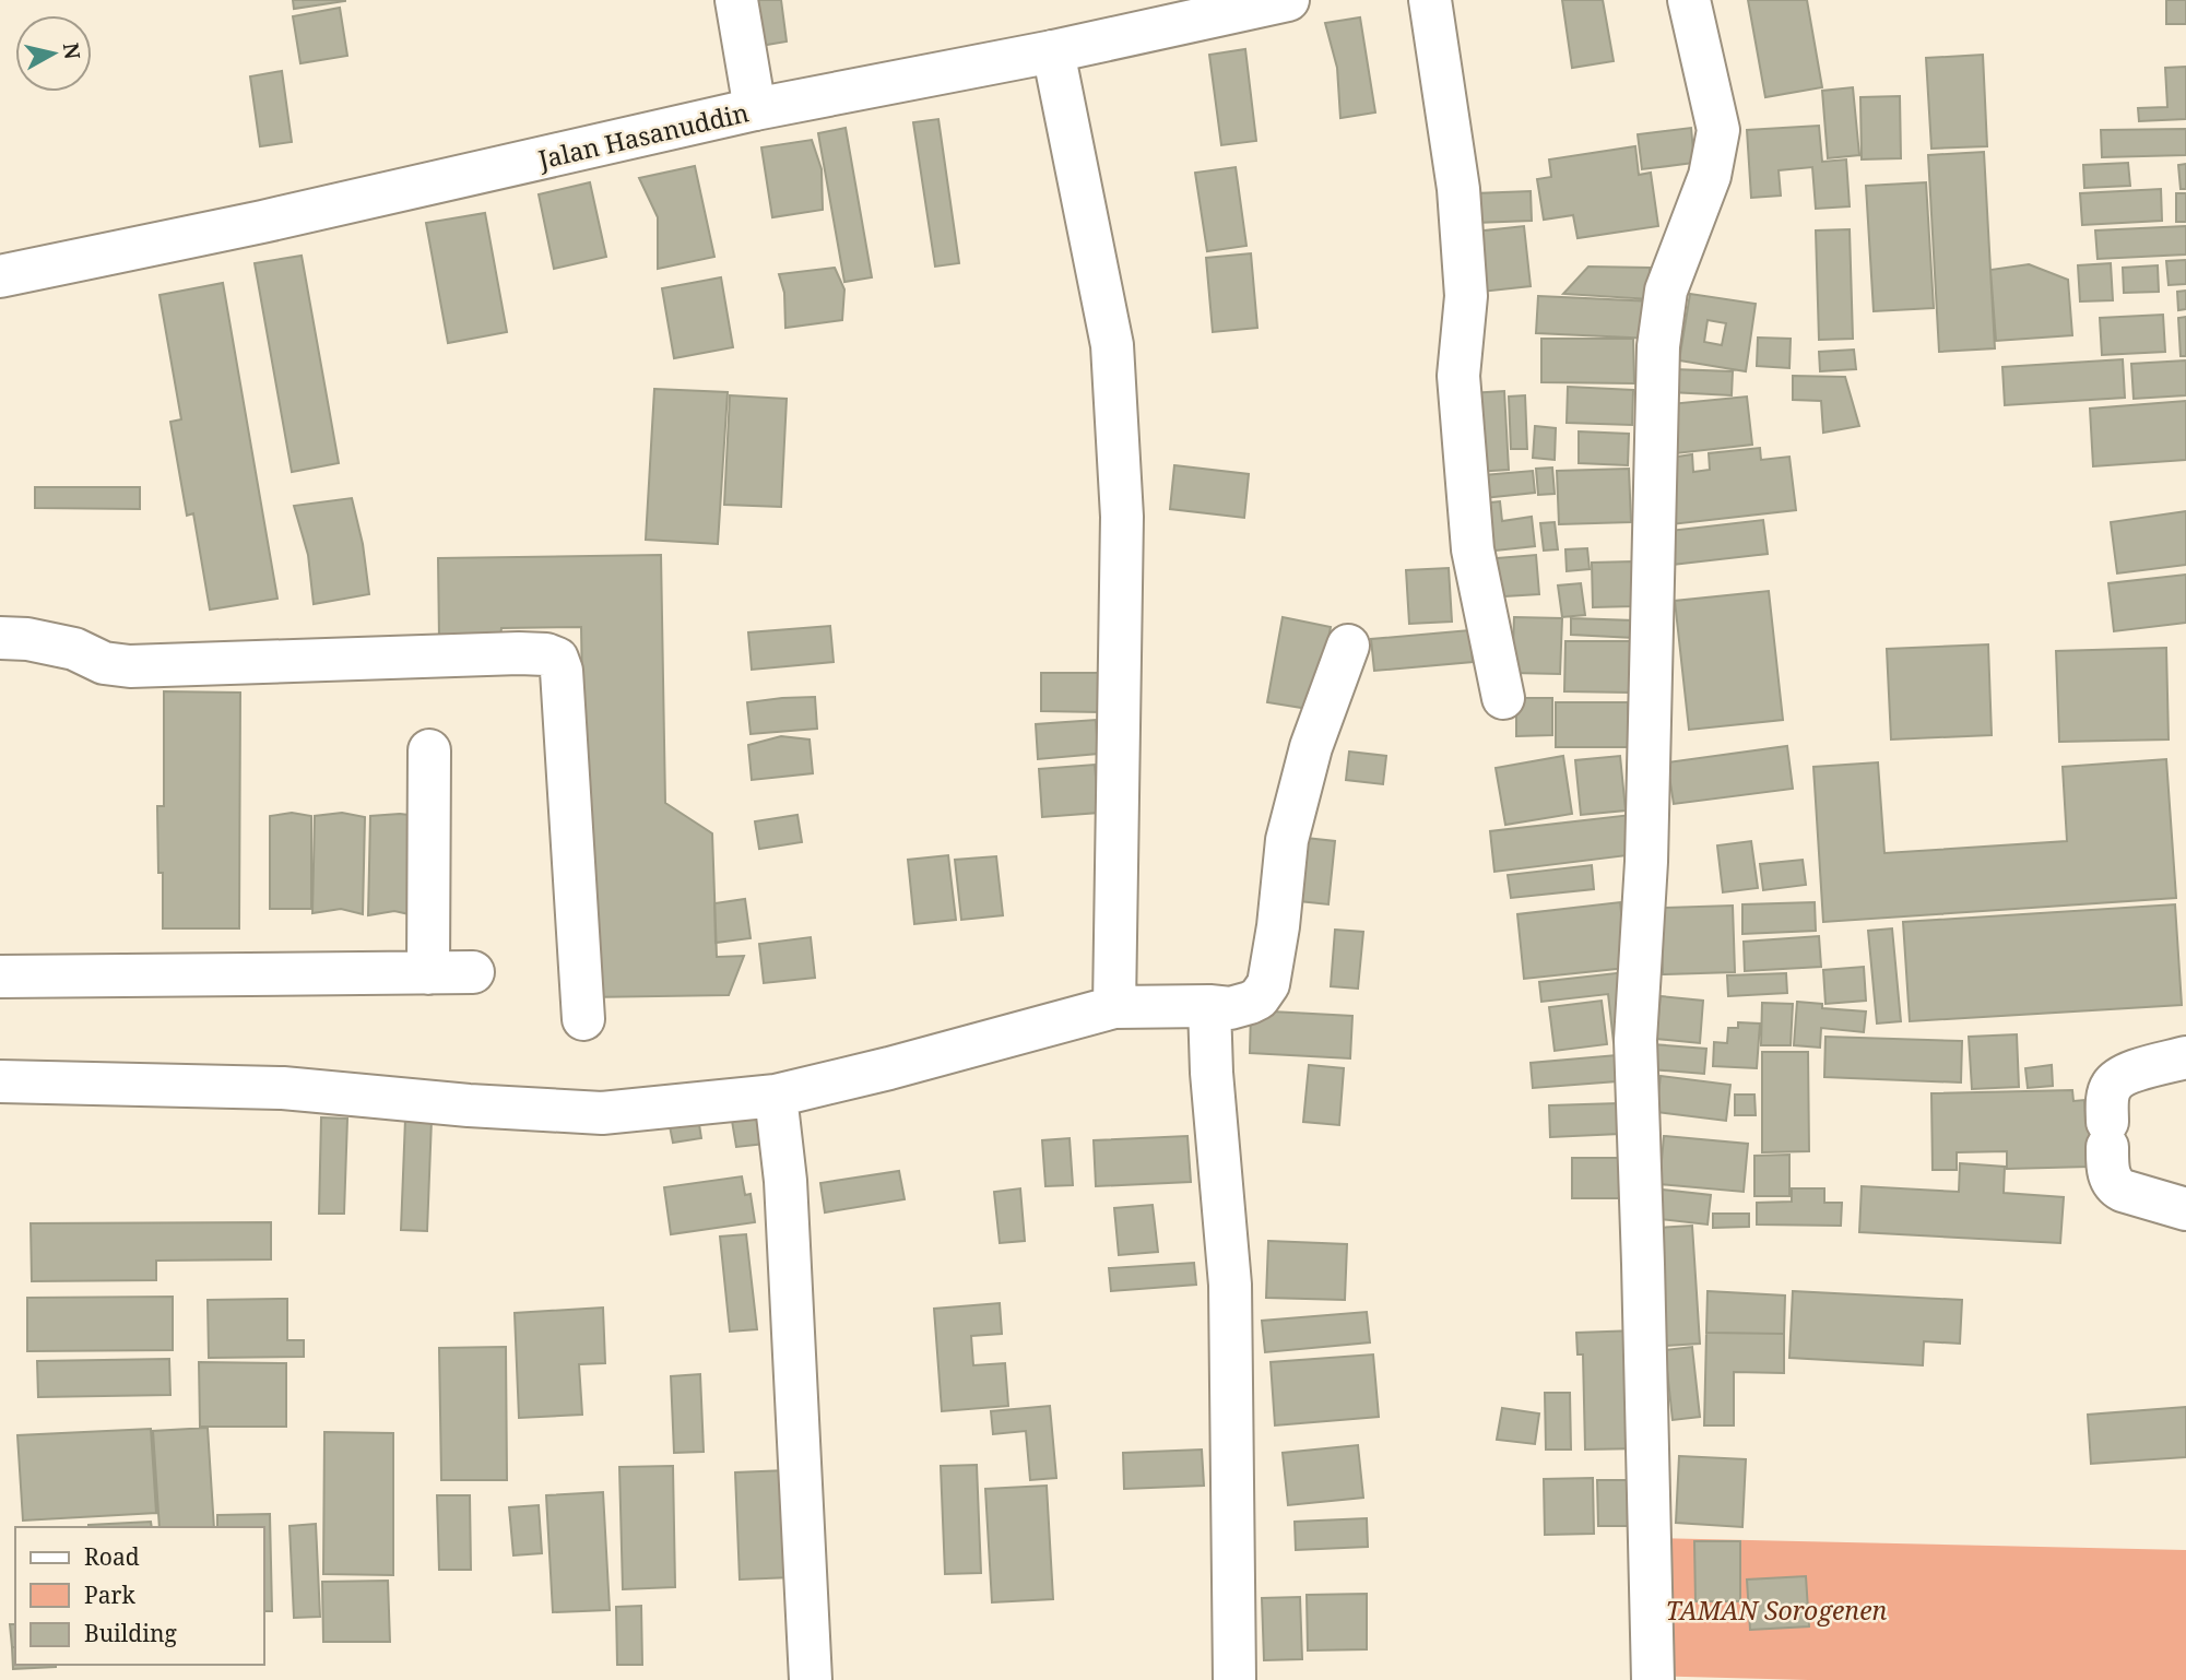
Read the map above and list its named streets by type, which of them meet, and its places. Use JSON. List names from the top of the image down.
{
  "streets": {
    "street": ["Jalan Hasanuddin"]
  },
  "parks": ["TAMAN Sorogenen"],
  "legend": ["Road", "Park", "Building"],
  "north": "right"
}
